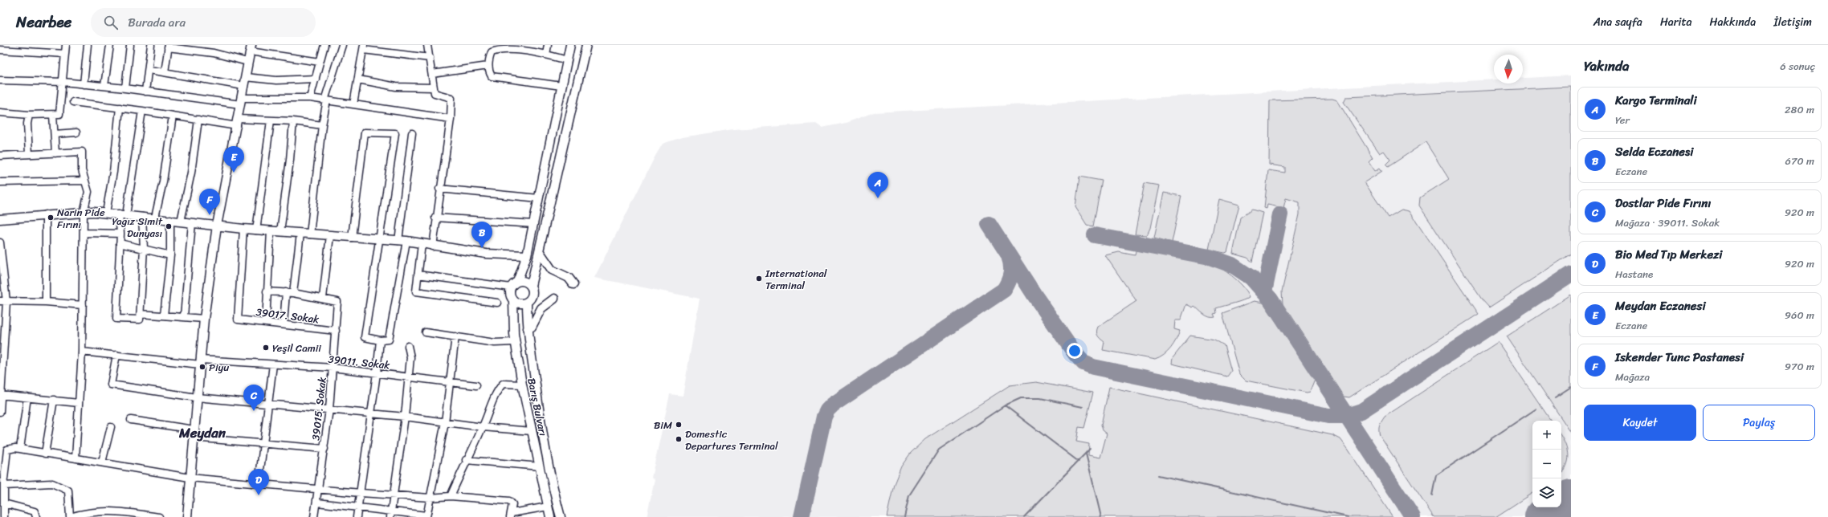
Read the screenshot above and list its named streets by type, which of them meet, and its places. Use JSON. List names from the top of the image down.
{
  "streets": {
    "main road": ["Barış Bulvarı"],
    "street": ["39017. Sokak", "39011. Sokak", "39015. Sokak"]
  },
  "crossings": [
    ["39017. Sokak", "39015. Sokak"],
    ["39011. Sokak", "39015. Sokak"]
  ],
  "districts": ["Meydan"],
  "places": [
    "Narin Pide Fırını",
    "Yagız Simit Dunyası",
    "International Terminal",
    "Yeşil Camii",
    "Piyu",
    "BiM",
    "Domestic Departures Terminal"
  ],
  "north": "bottom",
  "page": {
    "header": "Nearbee",
    "search": "Burada ara",
    "nav": [
      "Ana sayfa",
      "Harita",
      "Hakkında",
      "İletişim"
    ],
    "heading": ["Yakında", "6 sonuç"],
    "list": [
      {
        "mark": "A",
        "name": "Kargo Terminali",
        "note": "Yer",
        "value": "280 m"
      },
      {
        "mark": "B",
        "name": "Selda Eczanesi",
        "note": "Eczane",
        "value": "670 m"
      },
      {
        "mark": "C",
        "name": "Dostlar Pide Fırını",
        "note": "Mağaza · 39011. Sokak",
        "value": "920 m"
      },
      {
        "mark": "D",
        "name": "Bio Med Tıp Merkezi",
        "note": "Hastane",
        "value": "920 m"
      },
      {
        "mark": "E",
        "name": "Meydan Eczanesi",
        "note": "Eczane",
        "value": "960 m"
      },
      {
        "mark": "F",
        "name": "Iskender Tunc Pastanesi",
        "note": "Mağaza",
        "value": "970 m"
      }
    ],
    "pins": [
      "E",
      "A",
      "F",
      "B",
      "C",
      "D"
    ],
    "buttons": ["Kaydet", "Paylaş"],
    "map_buttons": ["+", "−"]
  }
}
